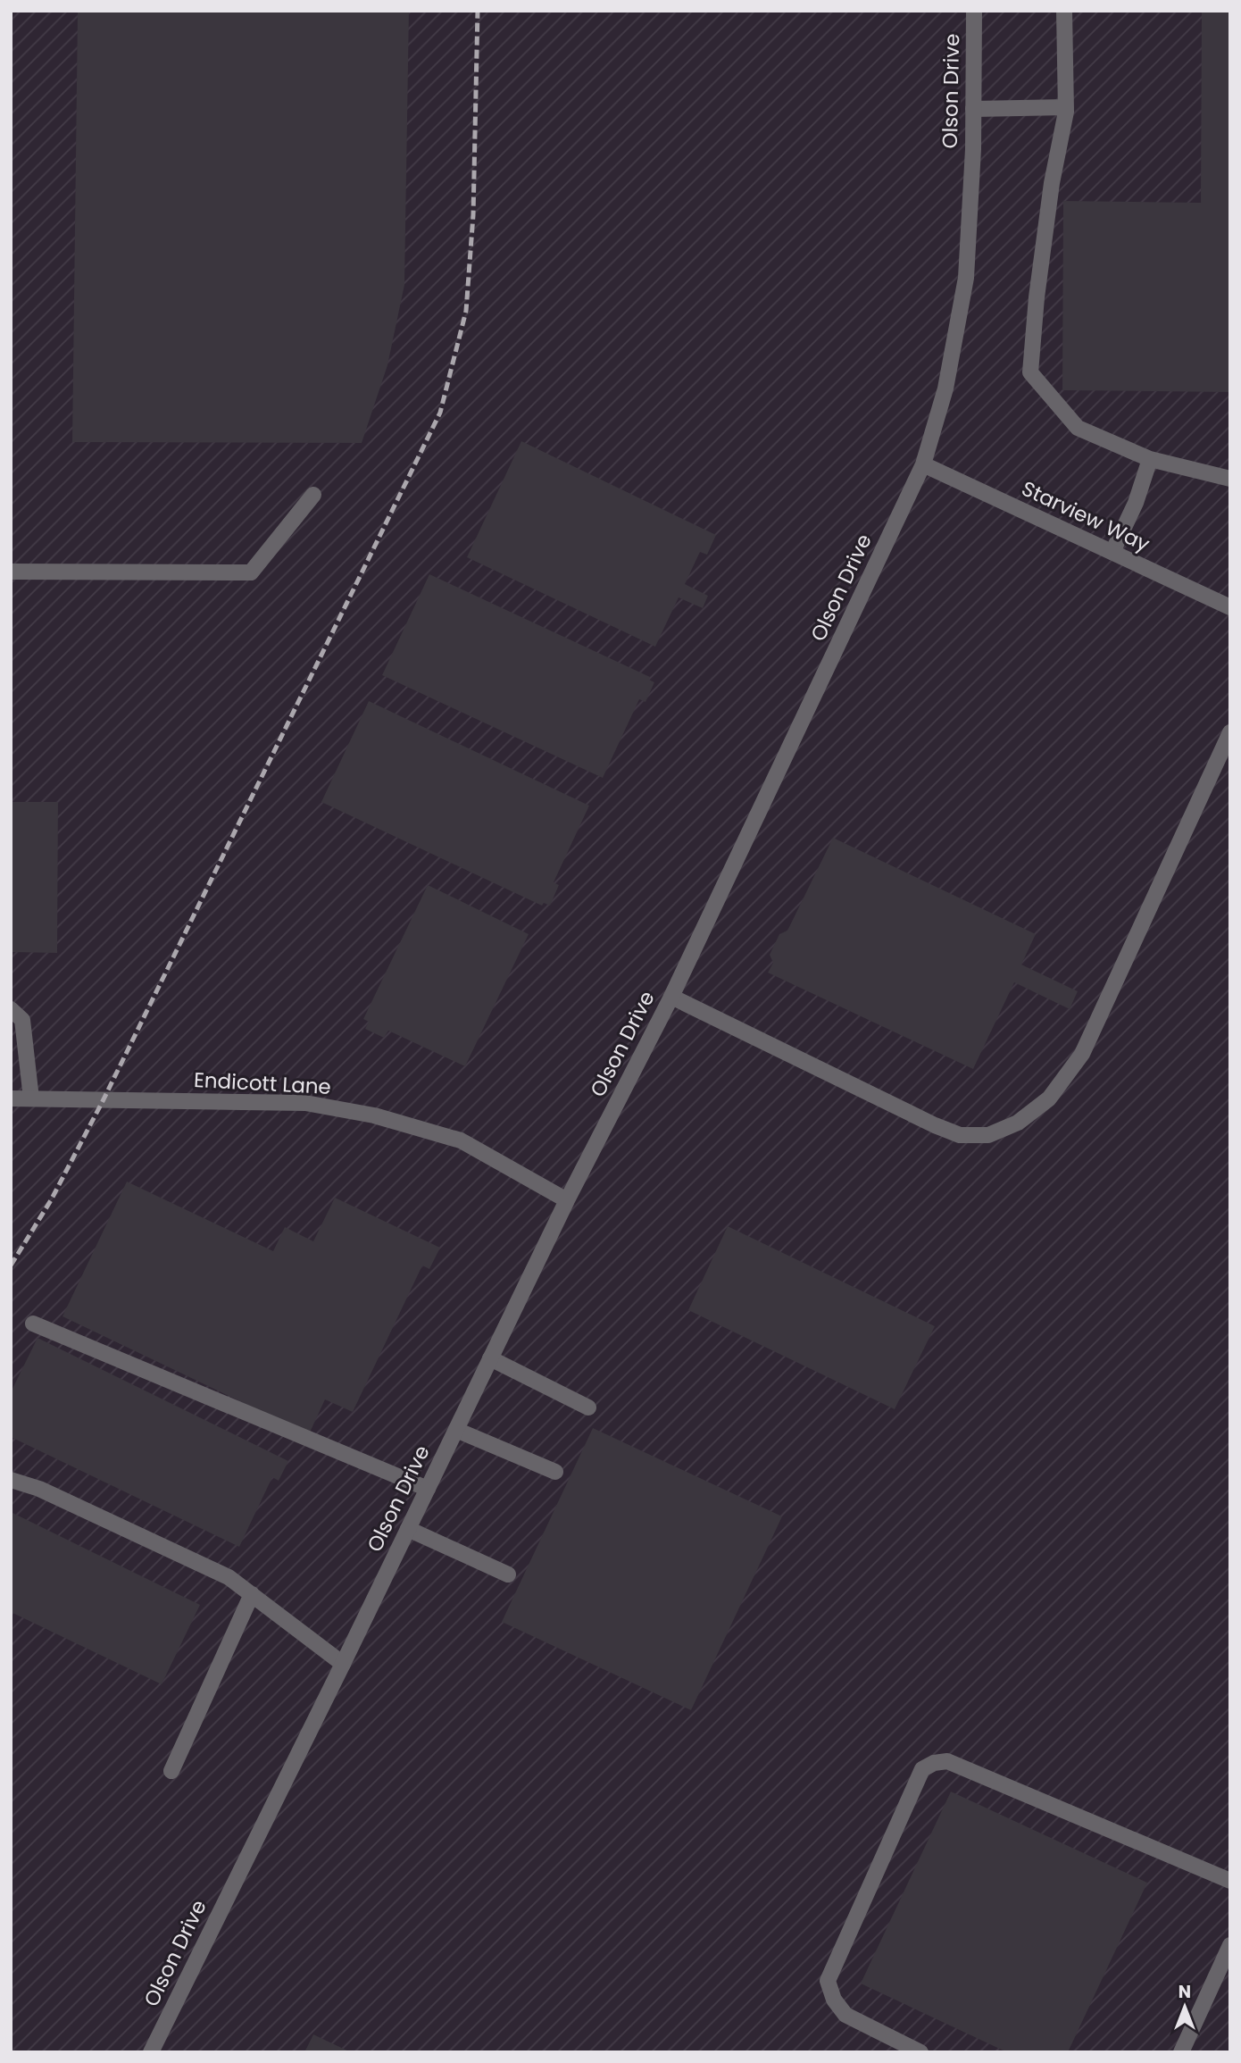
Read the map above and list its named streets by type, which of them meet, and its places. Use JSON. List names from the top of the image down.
{
  "streets": {
    "street": ["Olson Drive", "Starview Way", "Endicott Lane"]
  },
  "crossings": [
    ["Olson Drive", "Starview Way"],
    ["Olson Drive", "Endicott Lane"]
  ],
  "north": "top"
}
